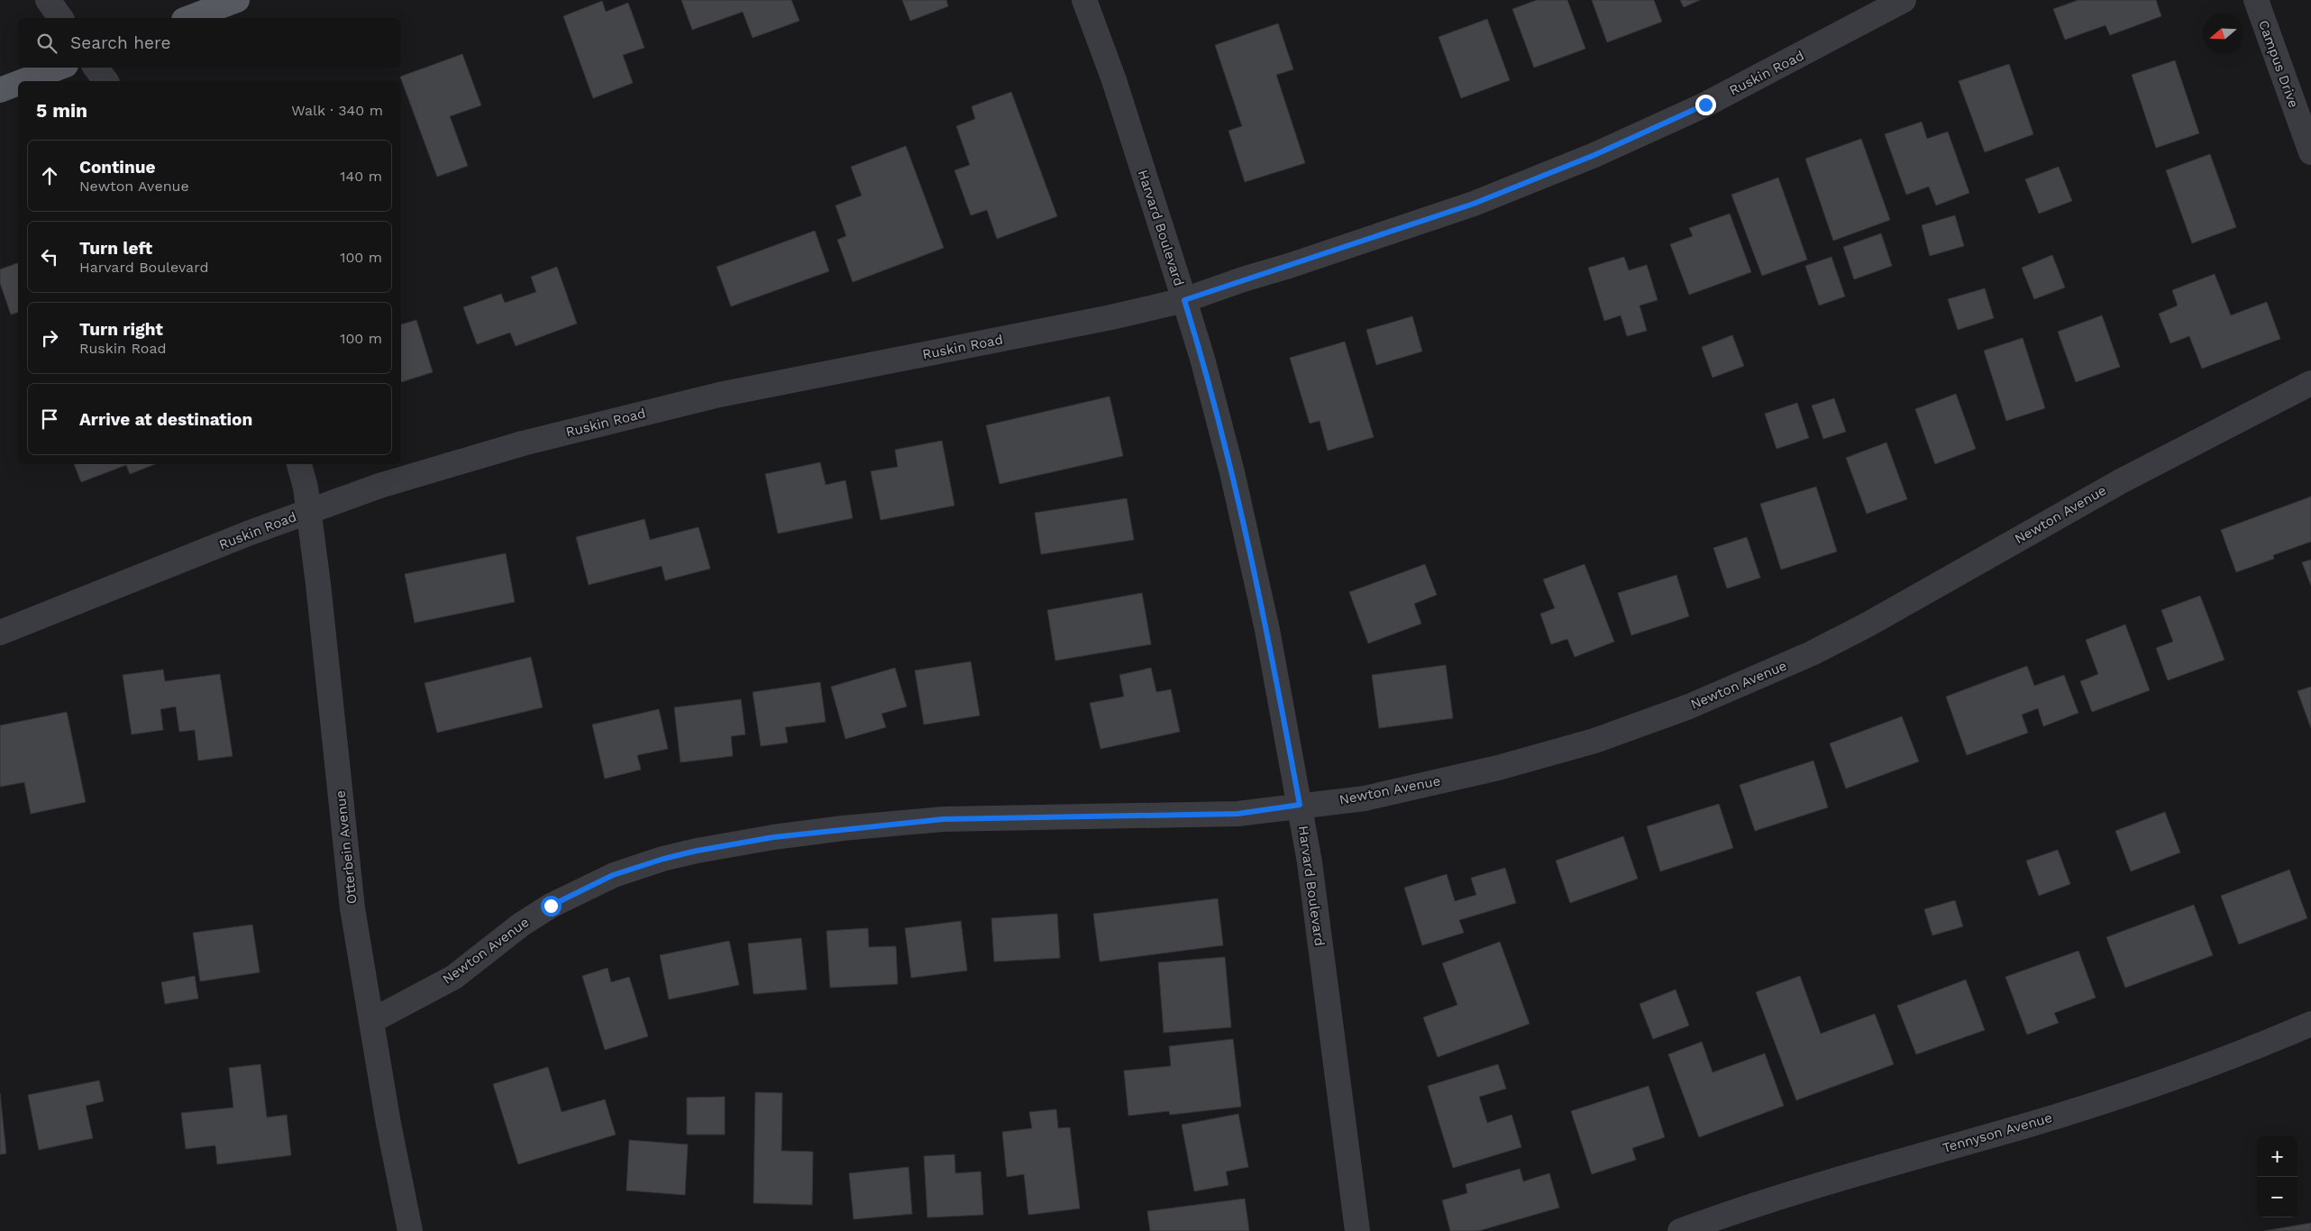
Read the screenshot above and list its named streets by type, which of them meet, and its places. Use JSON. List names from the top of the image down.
{
  "streets": {
    "street": [
      "Campus Drive",
      "Ruskin Road",
      "Harvard Boulevard",
      "Newton Avenue",
      "Otterbein Avenue",
      "Tennyson Avenue"
    ]
  },
  "crossings": [
    ["Ruskin Road", "Harvard Boulevard"],
    ["Ruskin Road", "Otterbein Avenue"],
    ["Harvard Boulevard", "Newton Avenue"],
    ["Newton Avenue", "Otterbein Avenue"]
  ],
  "north": "left",
  "page": {
    "search": "Search here",
    "heading": ["5 min", "Walk · 340 m"],
    "list": [
      ["Continue", "Newton Avenue", "140 m"],
      ["Turn left", "Harvard Boulevard", "100 m"],
      ["Turn right", "Ruskin Road", "100 m"],
      "Arrive at destination"
    ],
    "map_buttons": ["+", "−"]
  }
}
